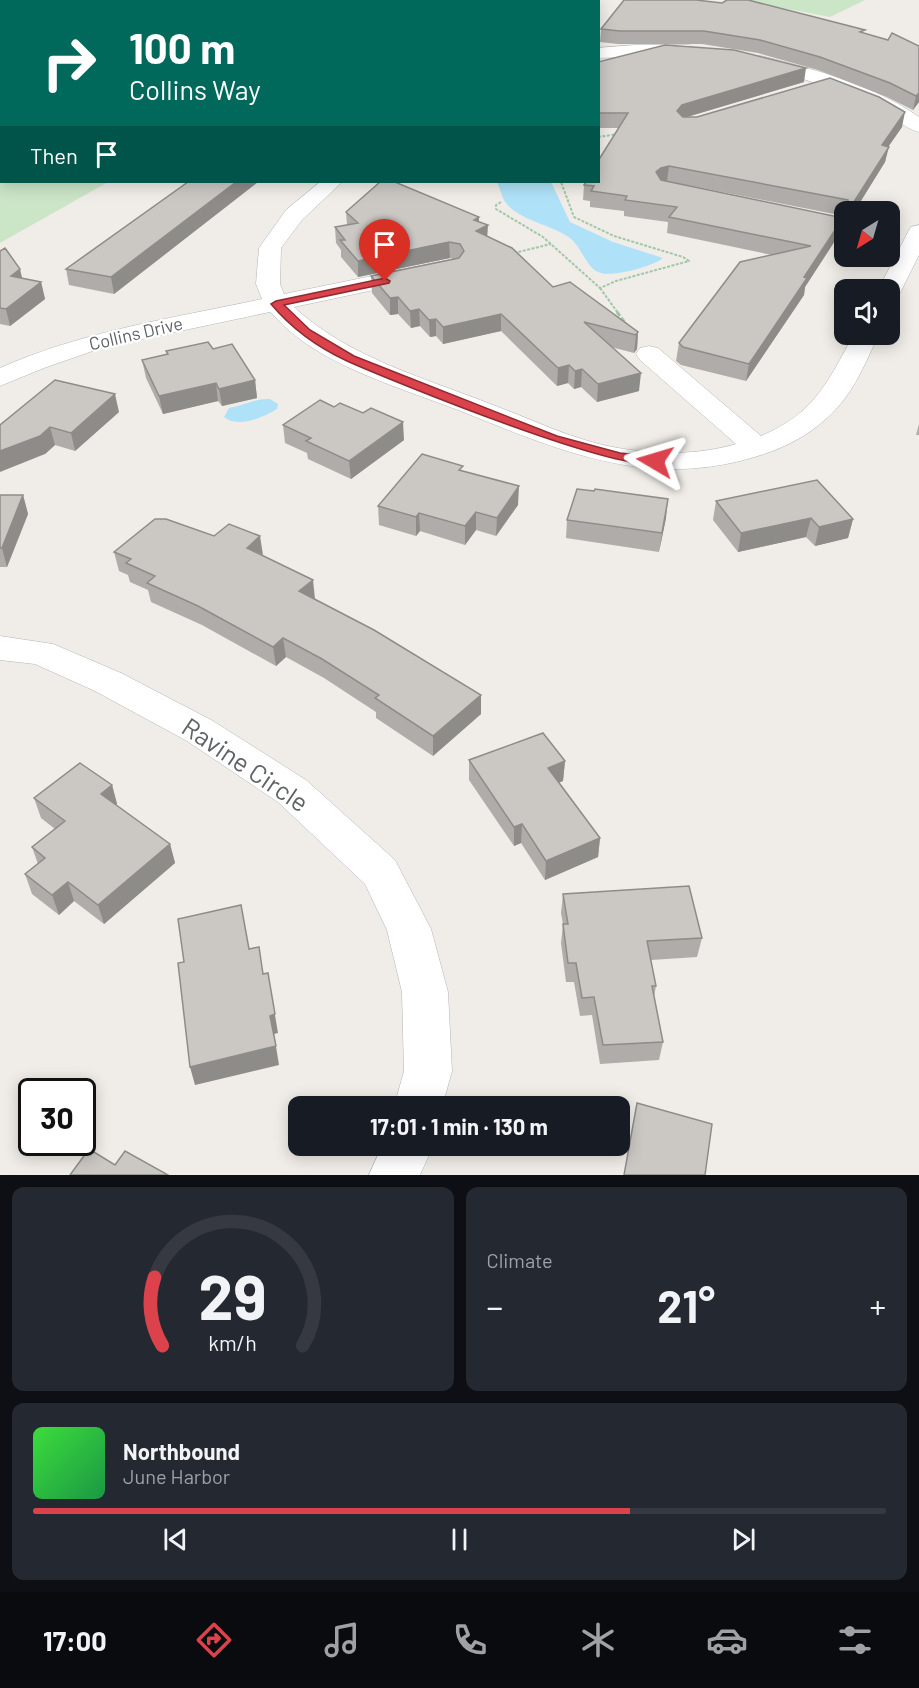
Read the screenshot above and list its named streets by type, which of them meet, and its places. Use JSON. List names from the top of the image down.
{
  "streets": {
    "street": ["Collins Drive", "Ravine Circle"]
  },
  "north": "bottom left",
  "page": {
    "turn": ["100 m", "Collins Way"],
    "then": "Then",
    "limit": "30",
    "trip": "17:01 · 1 min · 130 m",
    "tile": "Climate",
    "heat": ["−", "21°", "+"],
    "song": ["Northbound", "June Harbor"],
    "tabs": "17:00",
    "gauge": ["29", "km/h"]
  }
}
